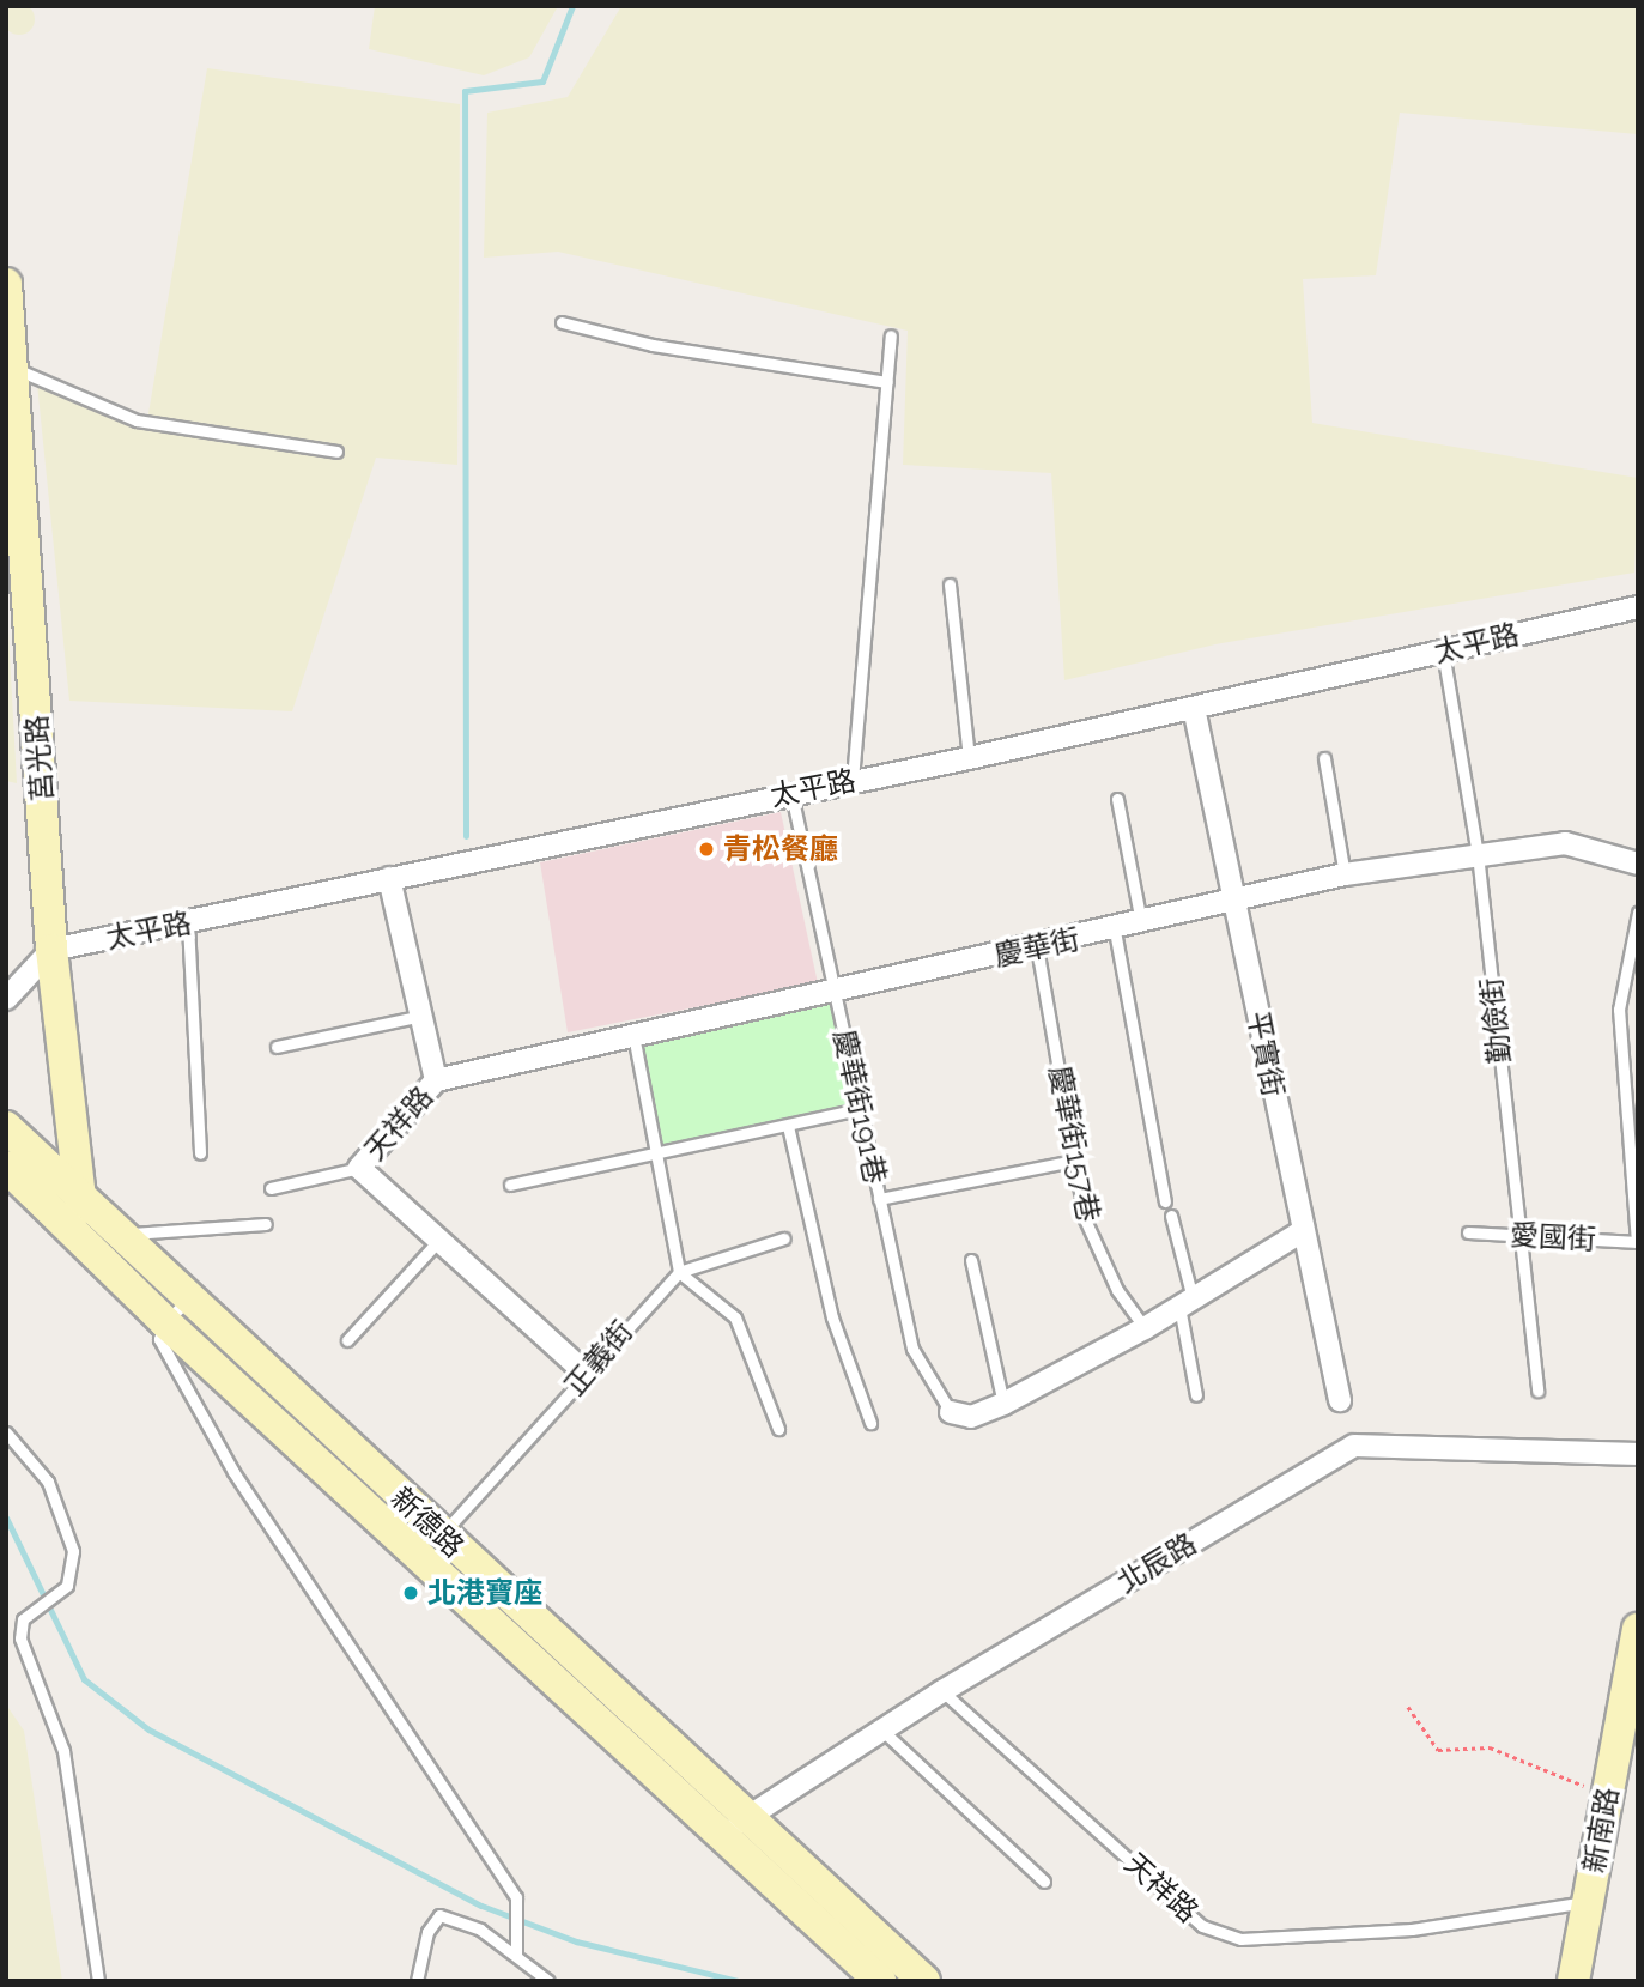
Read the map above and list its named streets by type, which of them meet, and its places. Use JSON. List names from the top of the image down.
{
  "streets": {
    "main road": ["莒光路", "新德路", "新南路"],
    "street": [
      "太平路",
      "慶華街",
      "平實街",
      "天祥路",
      "北辰路"
    ],
    "lane": [
      "勤儉街",
      "慶華街191巷",
      "慶華街157巷",
      "愛國街",
      "正義街"
    ]
  },
  "crossings": [
    ["太平路", "莒光路"],
    ["太平路", "勤儉街"],
    ["太平路", "平實街"],
    ["太平路", "慶華街191巷"],
    ["太平路", "天祥路"],
    ["莒光路", "新德路"],
    ["慶華街", "勤儉街"],
    ["慶華街", "平實街"],
    ["慶華街", "慶華街191巷"],
    ["慶華街", "天祥路"],
    ["慶華街", "慶華街157巷"],
    ["勤儉街", "愛國街"],
    ["天祥路", "正義街"],
    ["天祥路", "北辰路"],
    ["天祥路", "新南路"],
    ["正義街", "新德路"],
    ["新德路", "北辰路"]
  ],
  "places": ["青松餐廳", "北港寶座"]
}
